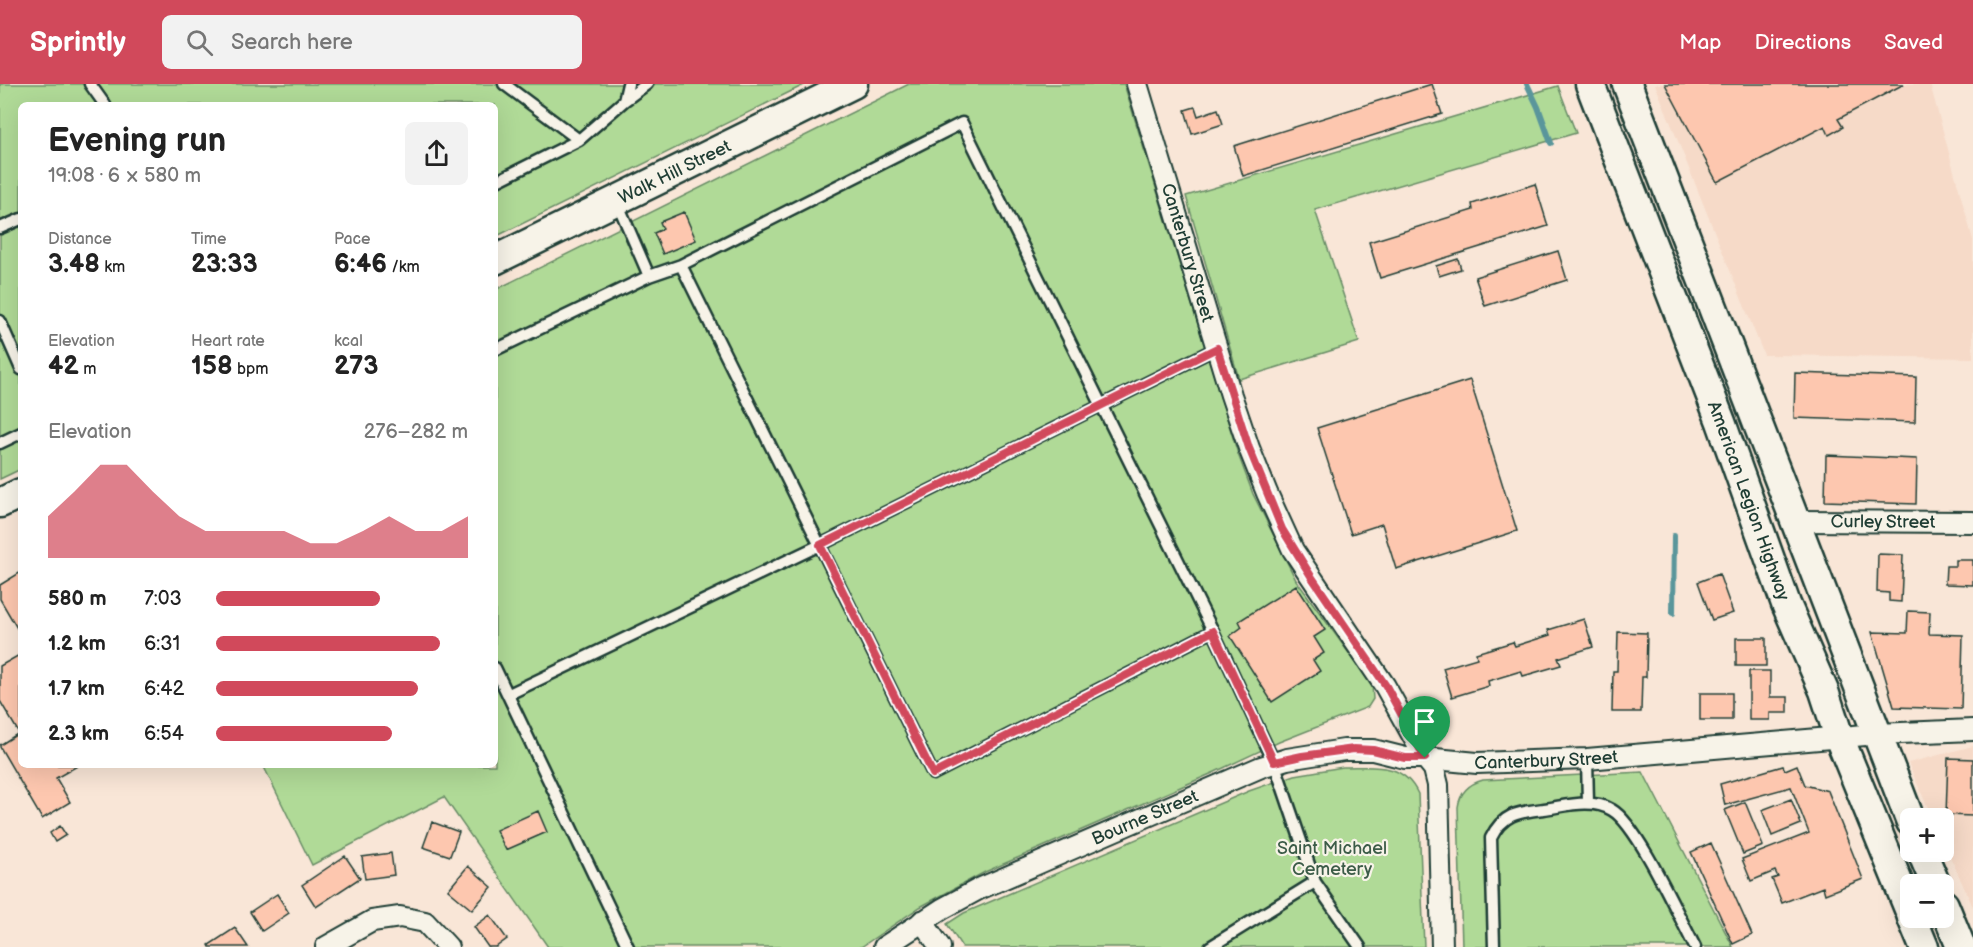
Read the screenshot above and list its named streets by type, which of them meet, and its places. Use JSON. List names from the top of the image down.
{
  "streets": {
    "main road": ["Walk Hill Street", "American Legion Highway"],
    "street": ["Canterbury Street", "Curley Street", "Bourne Street"]
  },
  "crossings": [
    ["Canterbury Street", "American Legion Highway"],
    ["Canterbury Street", "Bourne Street"],
    ["American Legion Highway", "Curley Street"]
  ],
  "parks": ["Saint Michael Cemetery"],
  "page": {
    "header": "Sprintly",
    "search": "Search here",
    "nav": ["Map", "Directions", "Saved"],
    "heading": ["Evening run", "19:08 · 6 × 580 m"],
    "stats": [
      ["Distance", "3.48 km"],
      ["Time", "23:33"],
      ["Pace", "6:46 /km"],
      ["Elevation", "42 m"],
      ["Heart rate", "158 bpm"],
      ["kcal", "273"]
    ],
    "chart": ["Elevation", "276–282 m"],
    "list": [
      {
        "name": "580 m",
        "note": "7:03"
      },
      {
        "name": "1.2 km",
        "note": "6:31"
      },
      {
        "name": "1.7 km",
        "note": "6:42"
      },
      {
        "name": "2.3 km",
        "note": "6:54"
      }
    ],
    "map_buttons": ["+", "−"]
  }
}
